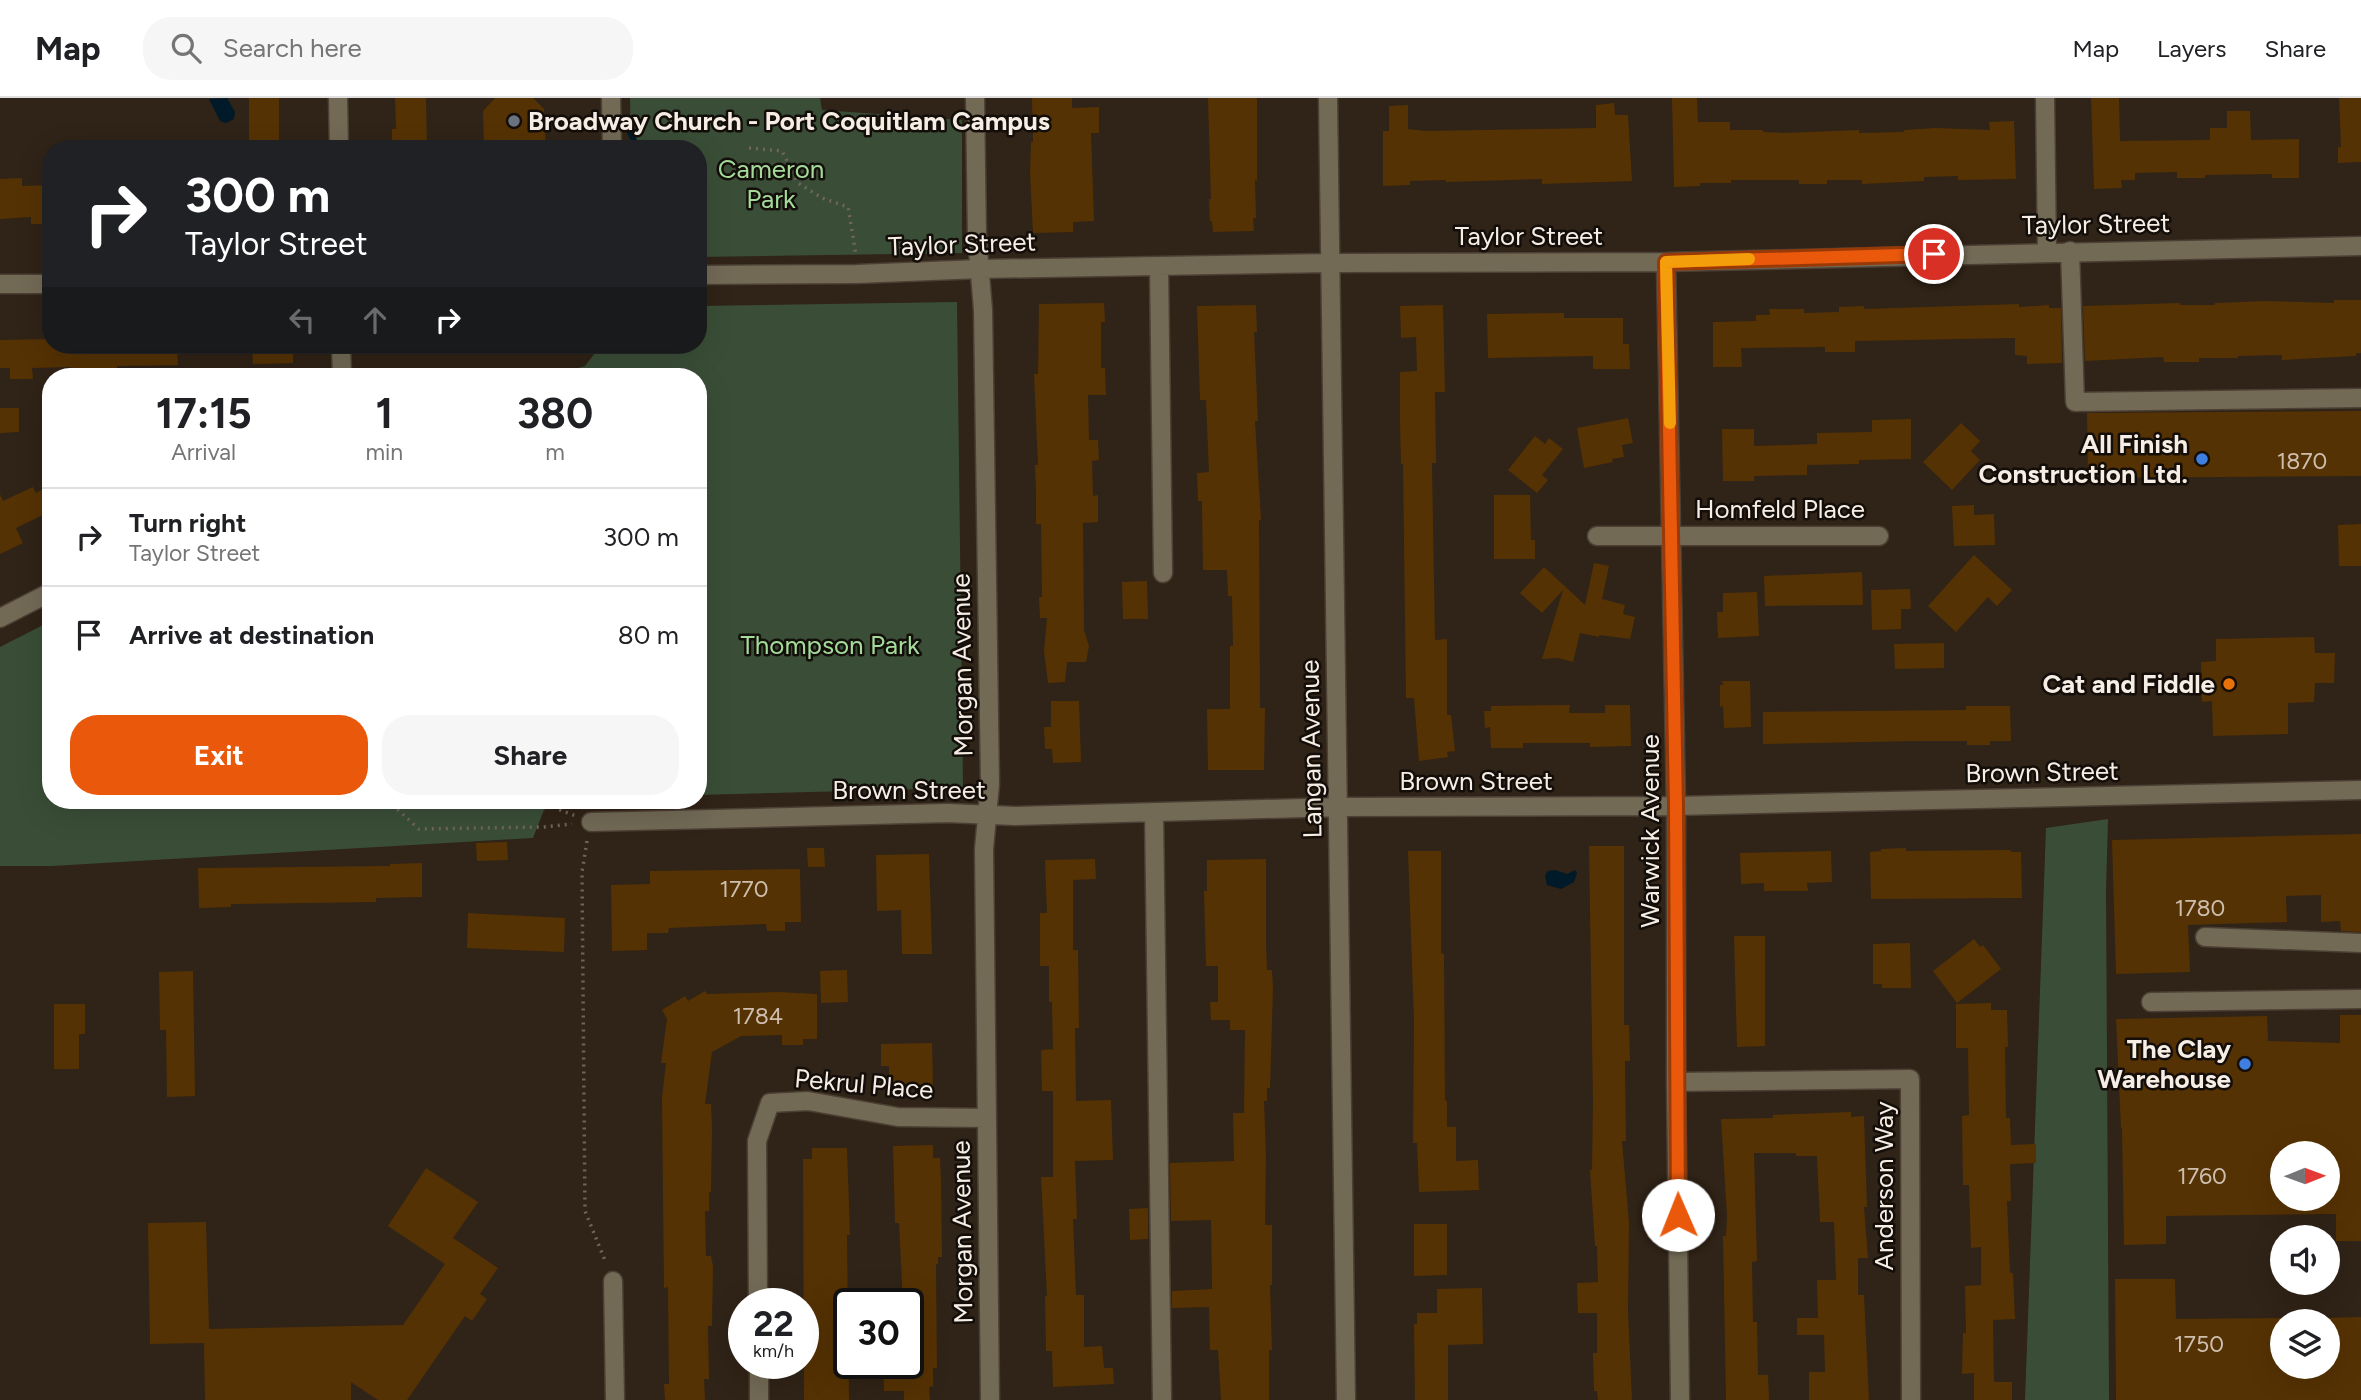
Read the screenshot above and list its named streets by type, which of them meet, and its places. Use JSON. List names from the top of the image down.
{
  "streets": {
    "street": [
      "Taylor Street",
      "Homfeld Place",
      "Morgan Avenue",
      "Langan Avenue",
      "Brown Street",
      "Warwick Avenue",
      "Pekrul Place",
      "Anderson Way"
    ]
  },
  "crossings": [
    ["Taylor Street", "Morgan Avenue"],
    ["Taylor Street", "Langan Avenue"],
    ["Taylor Street", "Warwick Avenue"],
    ["Homfeld Place", "Warwick Avenue"],
    ["Morgan Avenue", "Brown Street"],
    ["Morgan Avenue", "Pekrul Place"],
    ["Langan Avenue", "Brown Street"],
    ["Brown Street", "Warwick Avenue"],
    ["Warwick Avenue", "Anderson Way"]
  ],
  "parks": ["Cameron Park", "Thompson Park"],
  "places": [
    "Broadway Church - Port Coquitlam Campus",
    "All Finish Construction Ltd.",
    "Cat and Fiddle",
    "The Clay Warehouse"
  ],
  "house_numbers": [
    "1870",
    "1770",
    "1780",
    "1784",
    "1760",
    "1750"
  ],
  "north": "right",
  "page": {
    "header": "Map",
    "search": "Search here",
    "nav": ["Map", "Layers", "Share"],
    "turn": ["300 m", "Taylor Street"],
    "eta": [
      "17:15",
      "Arrival",
      "1",
      "min",
      "380",
      "m"
    ],
    "list": [
      {
        "name": "Turn right",
        "note": "Taylor Street",
        "value": "300 m"
      },
      {
        "name": "Arrive at destination",
        "value": "80 m"
      }
    ],
    "buttons": ["Exit", "Share"],
    "speed": "22 km/h",
    "limit": "30"
  }
}
